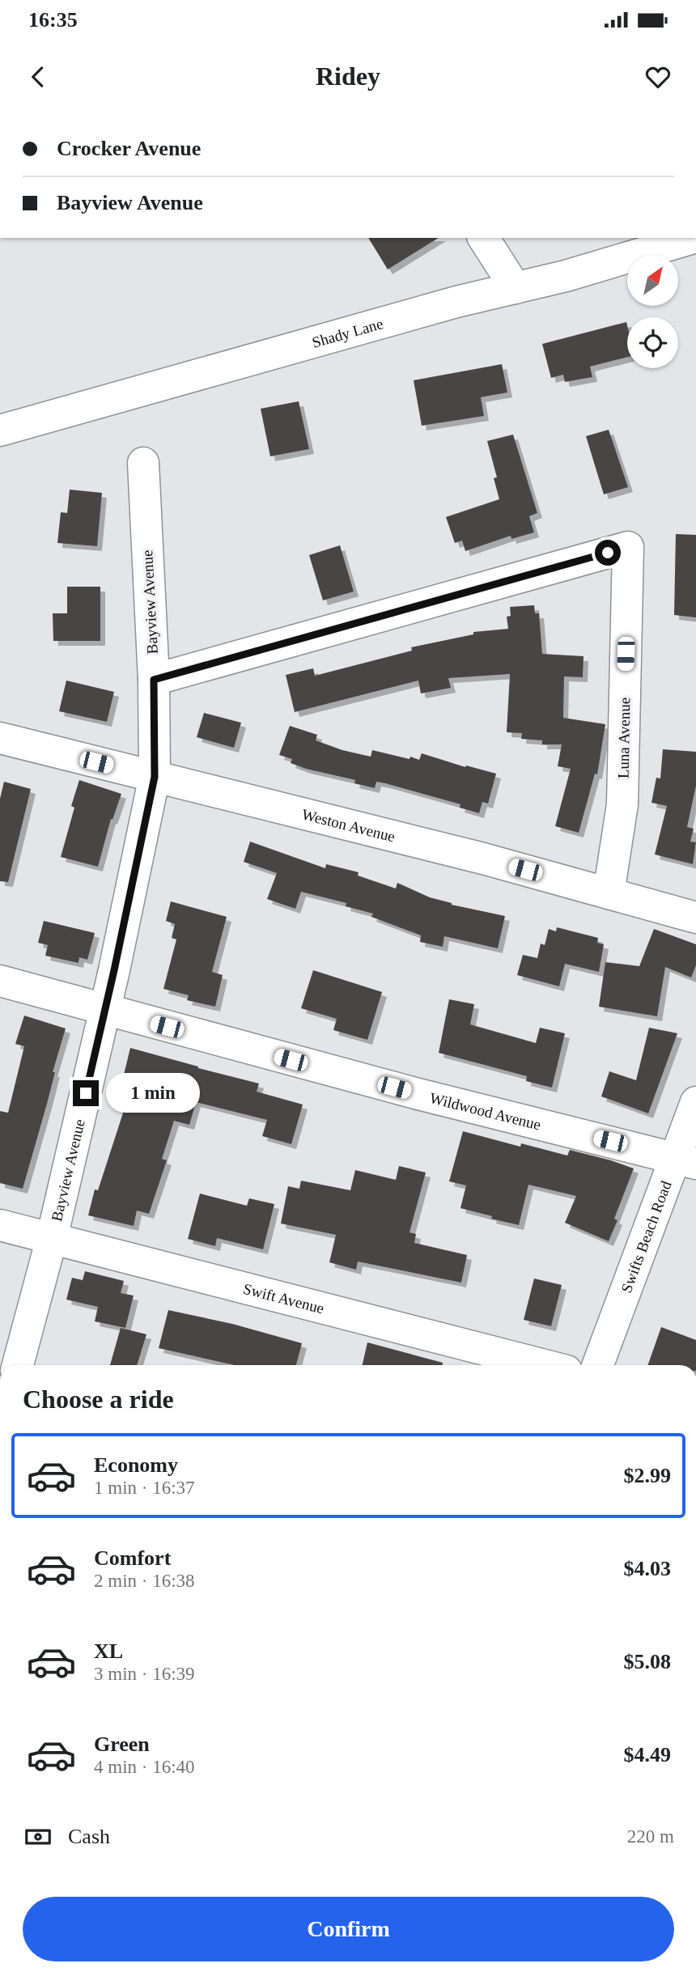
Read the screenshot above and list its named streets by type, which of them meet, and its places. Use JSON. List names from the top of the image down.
{
  "streets": {
    "street": [
      "Shady Lane",
      "Bayview Avenue",
      "Luna Avenue",
      "Weston Avenue",
      "Wildwood Avenue",
      "Swifts Beach Road",
      "Swift Avenue"
    ]
  },
  "crossings": [
    ["Bayview Avenue", "Luna Avenue"],
    ["Bayview Avenue", "Weston Avenue"],
    ["Bayview Avenue", "Wildwood Avenue"],
    ["Bayview Avenue", "Swift Avenue"],
    ["Luna Avenue", "Weston Avenue"],
    ["Wildwood Avenue", "Swifts Beach Road"]
  ],
  "north": "top right",
  "page": {
    "status": "16:35",
    "header": "Ridey",
    "banner": ["Crocker Avenue", "Bayview Avenue"],
    "bubble": "1 min",
    "heading": "Choose a ride",
    "list": [
      {
        "name": "Economy",
        "note": "1 min · 16:37",
        "value": "$2.99"
      },
      {
        "name": "Comfort",
        "note": "2 min · 16:38",
        "value": "$4.03"
      },
      {
        "name": "XL",
        "note": "3 min · 16:39",
        "value": "$5.08"
      },
      {
        "name": "Green",
        "note": "4 min · 16:40",
        "value": "$4.49"
      }
    ],
    "pay": ["Cash", "220 m"],
    "buttons": "Confirm"
  }
}
